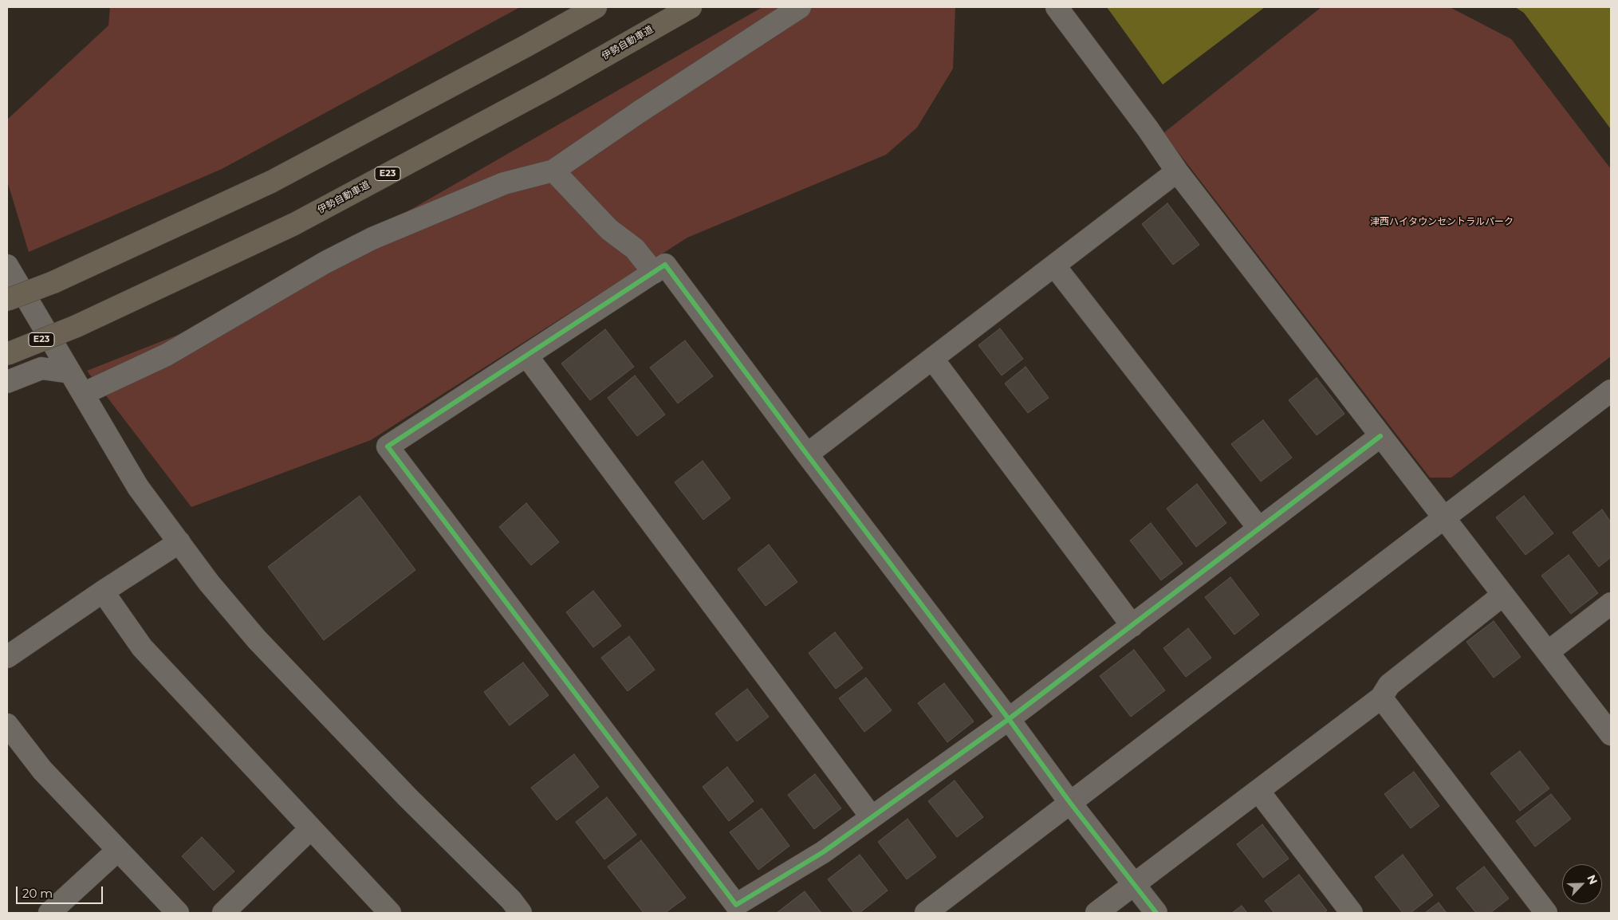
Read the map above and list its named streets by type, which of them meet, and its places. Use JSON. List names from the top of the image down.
{
  "streets": {
    "highway": ["伊勢自動車道", "E23"]
  },
  "parks": ["津西ハイタウンセントラルパーク"],
  "scale_bar": "20 m",
  "north": "top right"
}
